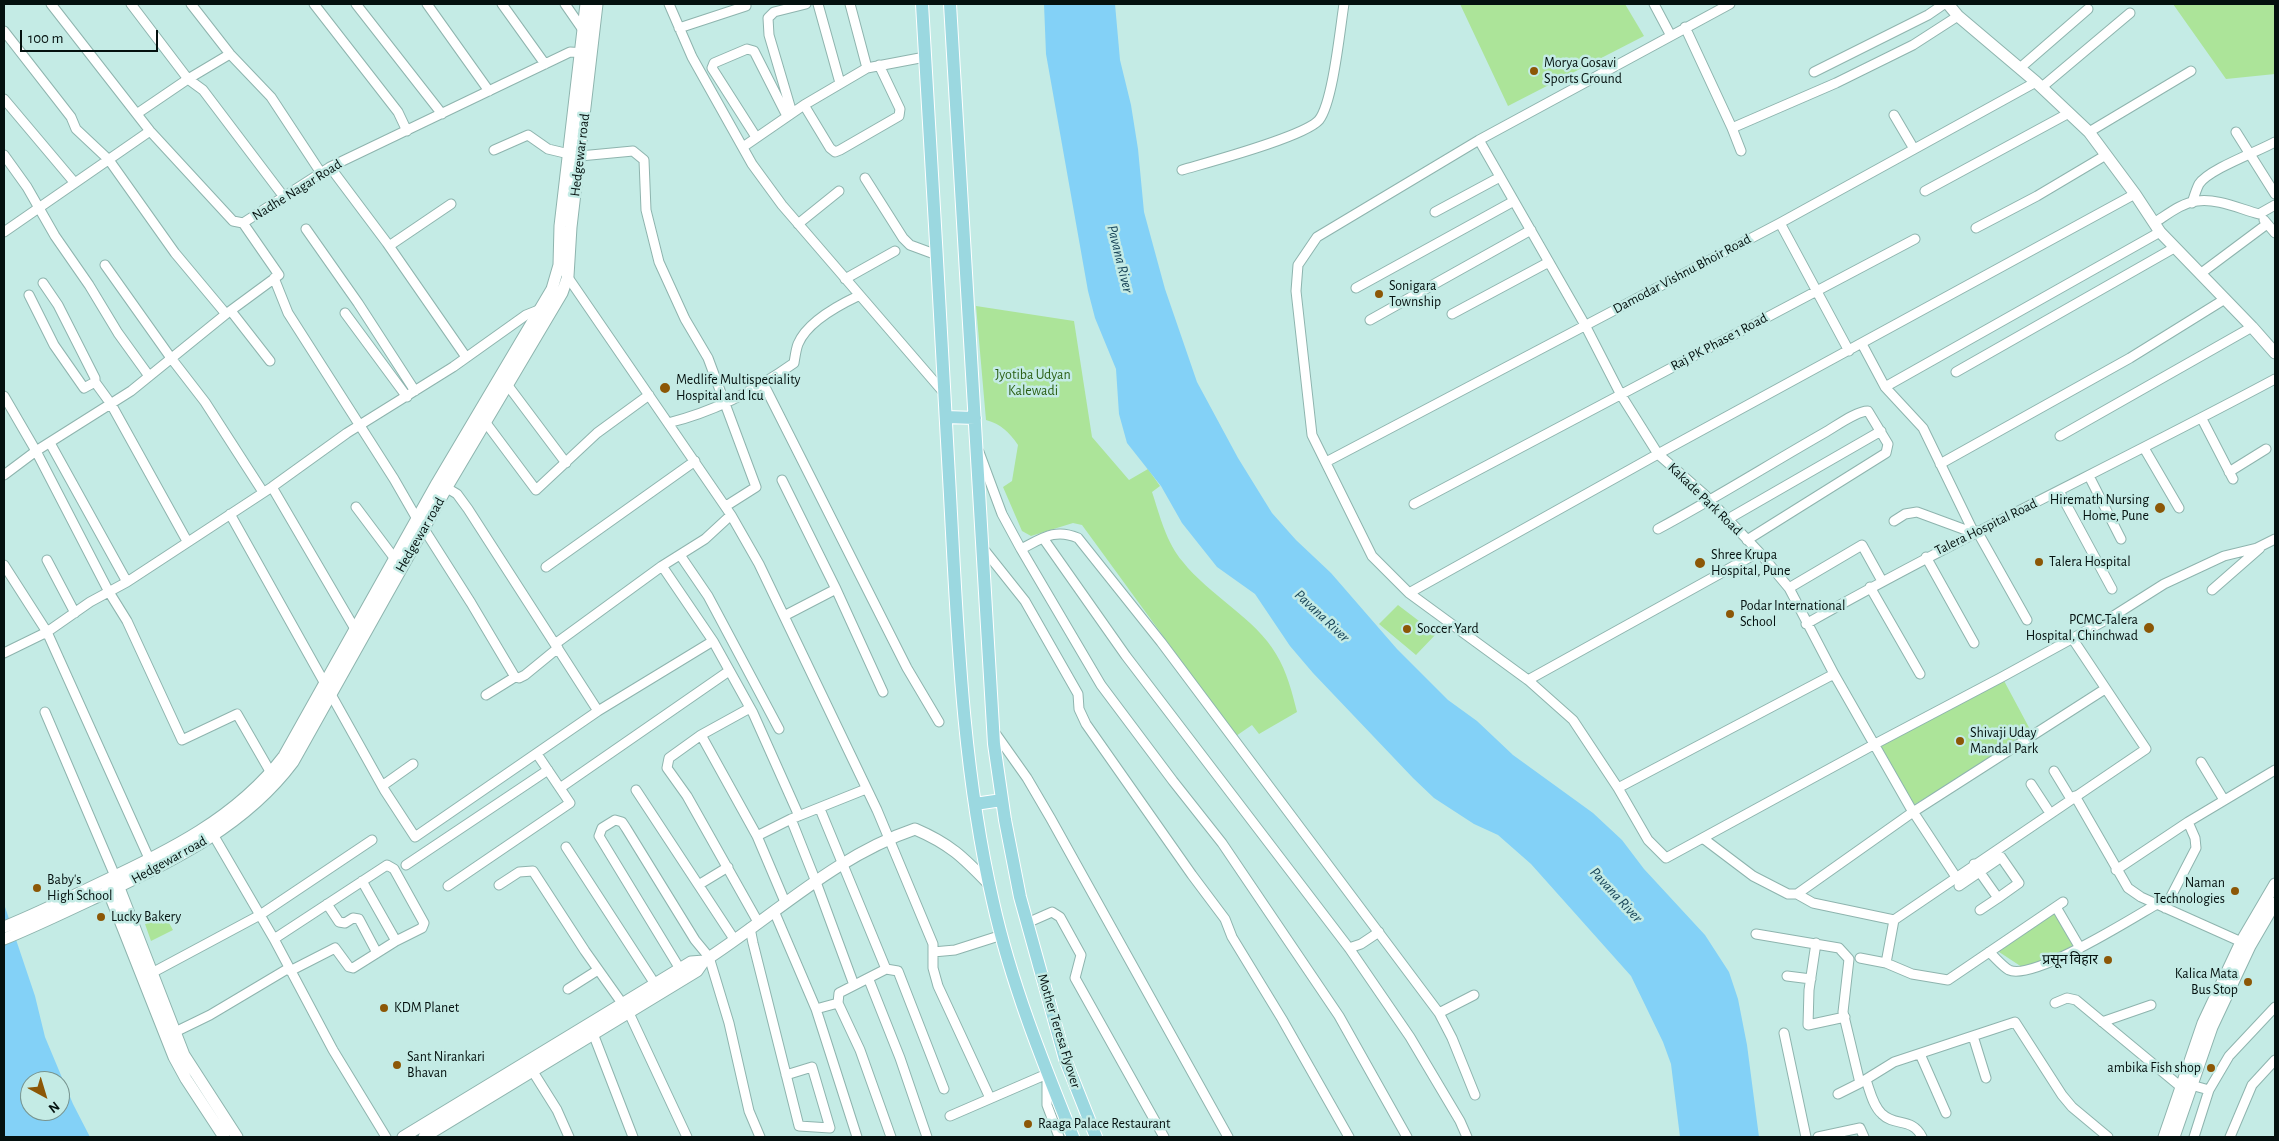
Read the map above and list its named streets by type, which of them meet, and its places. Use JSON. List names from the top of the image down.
{
  "streets": {
    "main road": ["Hedgewar road", "Mother Teresa Flyover"],
    "street": [
      "Nadhe Nagar Road",
      "Damodar Vishnu Bhoir Road",
      "Raj PK Phase 1 Road",
      "Kakade Park Road",
      "Talera Hospital Road"
    ]
  },
  "crossings": [
    ["Hedgewar road", "Nadhe Nagar Road"],
    ["Damodar Vishnu Bhoir Road", "Kakade Park Road"],
    ["Raj PK Phase 1 Road", "Kakade Park Road"],
    ["Kakade Park Road", "Talera Hospital Road"]
  ],
  "water": ["Pavana River"],
  "parks": ["Jyotiba Udyan Kalewadi"],
  "places": [
    "Morya Gosavi Sports Ground",
    "Sonigara Township",
    "Medlife Multispeciality Hospital and Icu",
    "Hiremath Nursing Home, Pune",
    "Talera Hospital",
    "Shree Krupa Hospital, Pune",
    "Podar International School",
    "PCMC-Talera Hospital, Chinchwad",
    "Soccer Yard",
    "Shivaji Uday Mandal Park",
    "Baby's High School",
    "Naman Technologies",
    "Lucky Bakery",
    "प्रसून विहार",
    "Kalica Mata Bus Stop",
    "KDM Planet",
    "Sant Nirankari Bhavan",
    "ambika Fish shop",
    "Raaga Palace Restaurant"
  ],
  "scale_bar": "100 m",
  "north": "bottom right"
}
